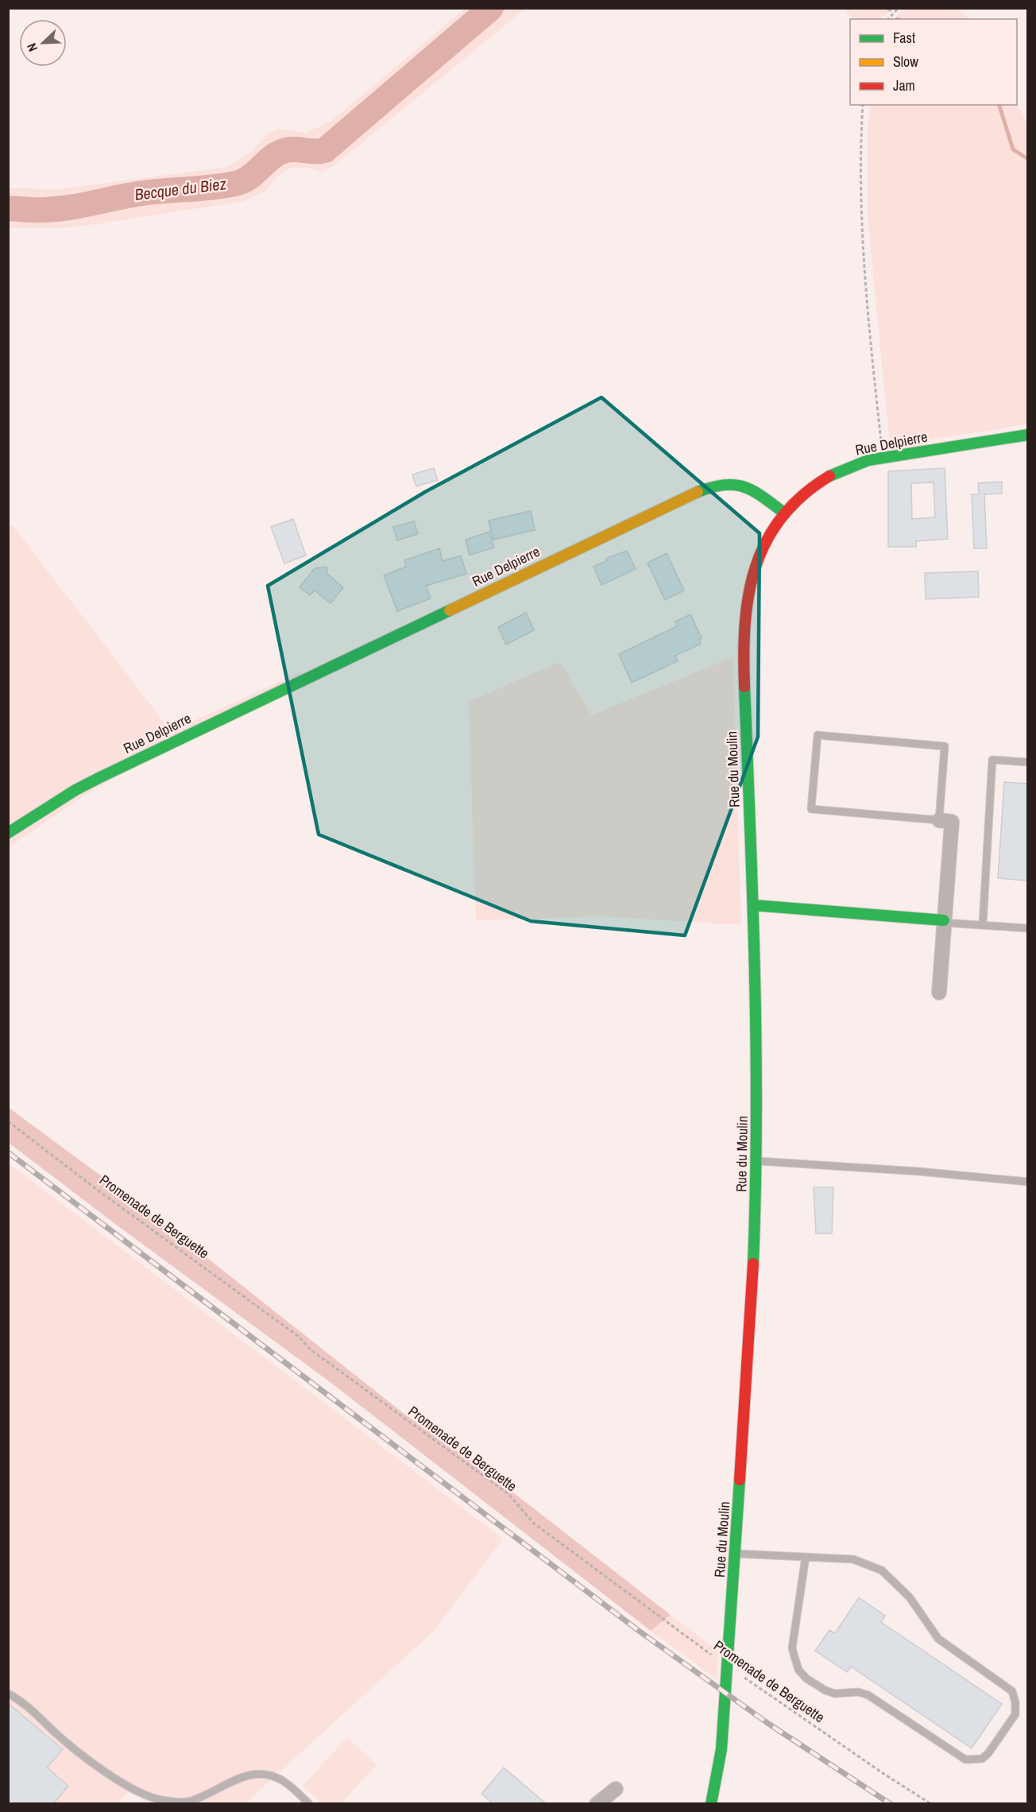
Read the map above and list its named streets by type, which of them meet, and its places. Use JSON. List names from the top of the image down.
{
  "streets": {
    "street": ["Rue Delpierre", "Rue du Moulin"],
    "path": ["Promenade de Berguette"]
  },
  "crossings": [
    ["Rue Delpierre", "Rue du Moulin"],
    ["Rue du Moulin", "Promenade de Berguette"]
  ],
  "water": ["Becque du Biez"],
  "legend": ["Fast", "Slow", "Jam"],
  "north": "bottom left"
}
